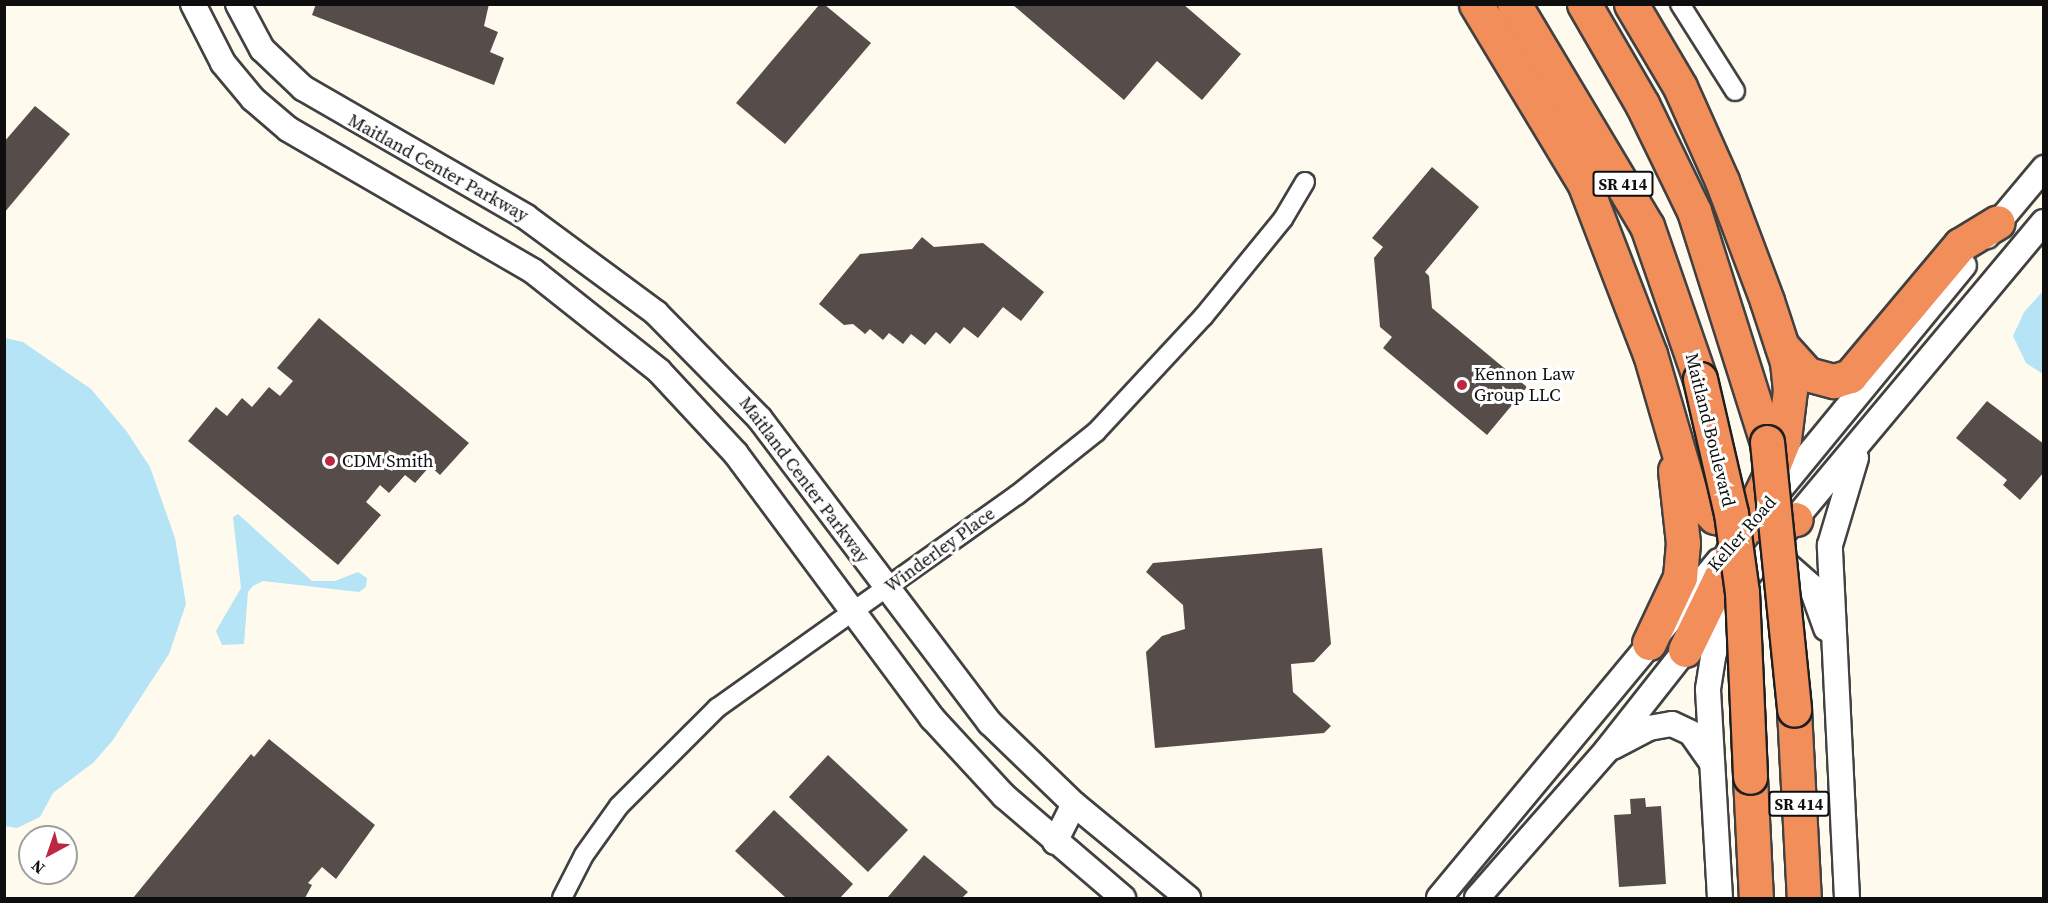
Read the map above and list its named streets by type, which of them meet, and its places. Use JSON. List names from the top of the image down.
{
  "streets": {
    "highway": ["SR 414", "Maitland Boulevard"],
    "street": ["Maitland Center Parkway", "Keller Road", "Winderley Place"]
  },
  "crossings": [
    ["Maitland Center Parkway", "Winderley Place"]
  ],
  "places": ["Kennon Law Group LLC", "CDM Smith"],
  "north": "bottom left"
}
